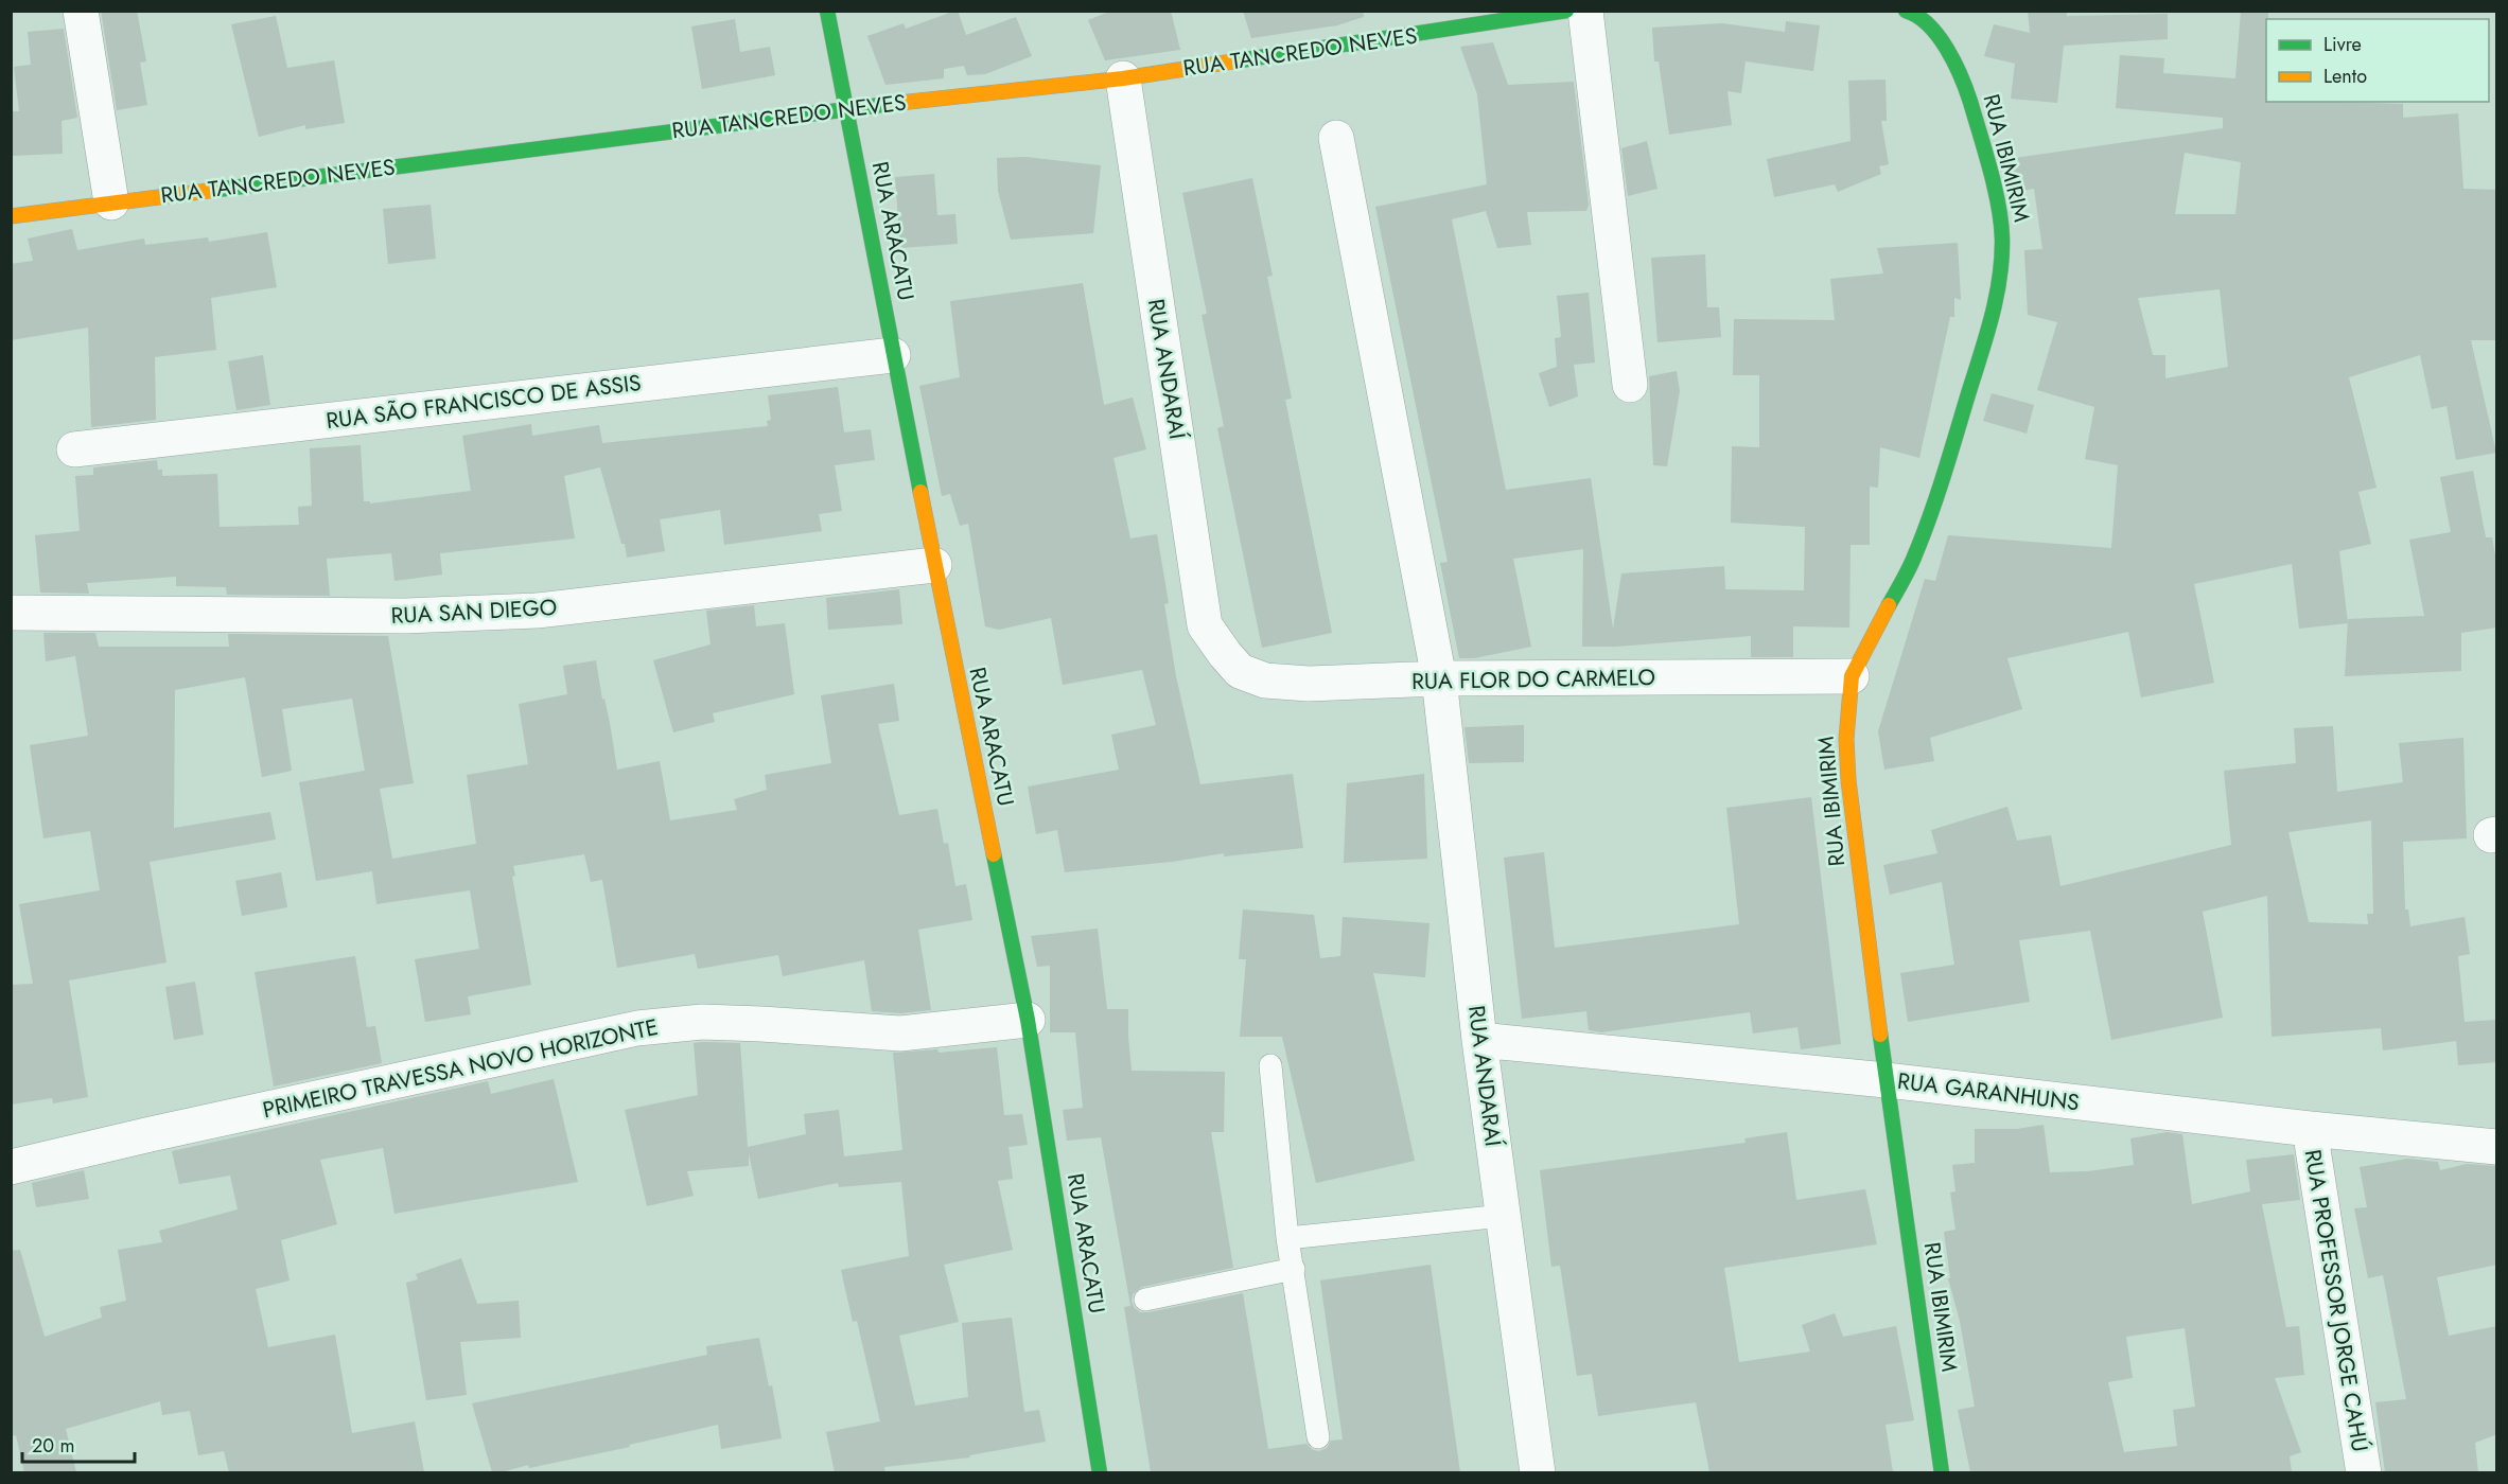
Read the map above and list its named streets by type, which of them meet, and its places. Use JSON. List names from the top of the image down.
{
  "streets": {
    "street": [
      "RUA TANCREDO NEVES",
      "RUA IBIMIRIM",
      "RUA ARACATU",
      "RUA ANDARAÍ",
      "RUA SÃO FRANCISCO DE ASSIS",
      "RUA SAN DIEGO",
      "RUA FLOR DO CARMELO",
      "PRIMEIRO TRAVESSA NOVO HORIZONTE",
      "RUA GARANHUNS",
      "RUA PROFESSOR JORGE CAHÚ"
    ]
  },
  "crossings": [
    ["RUA TANCREDO NEVES", "RUA ARACATU"],
    ["RUA TANCREDO NEVES", "RUA ANDARAÍ"],
    ["RUA IBIMIRIM", "RUA FLOR DO CARMELO"],
    ["RUA IBIMIRIM", "RUA GARANHUNS"],
    ["RUA ARACATU", "RUA SÃO FRANCISCO DE ASSIS"],
    ["RUA ARACATU", "RUA SAN DIEGO"],
    ["RUA ARACATU", "PRIMEIRO TRAVESSA NOVO HORIZONTE"],
    ["RUA ANDARAÍ", "RUA FLOR DO CARMELO"],
    ["RUA ANDARAÍ", "RUA GARANHUNS"],
    ["RUA GARANHUNS", "RUA PROFESSOR JORGE CAHÚ"]
  ],
  "legend": ["Livre", "Lento"],
  "scale_bar": "20 m"
}
